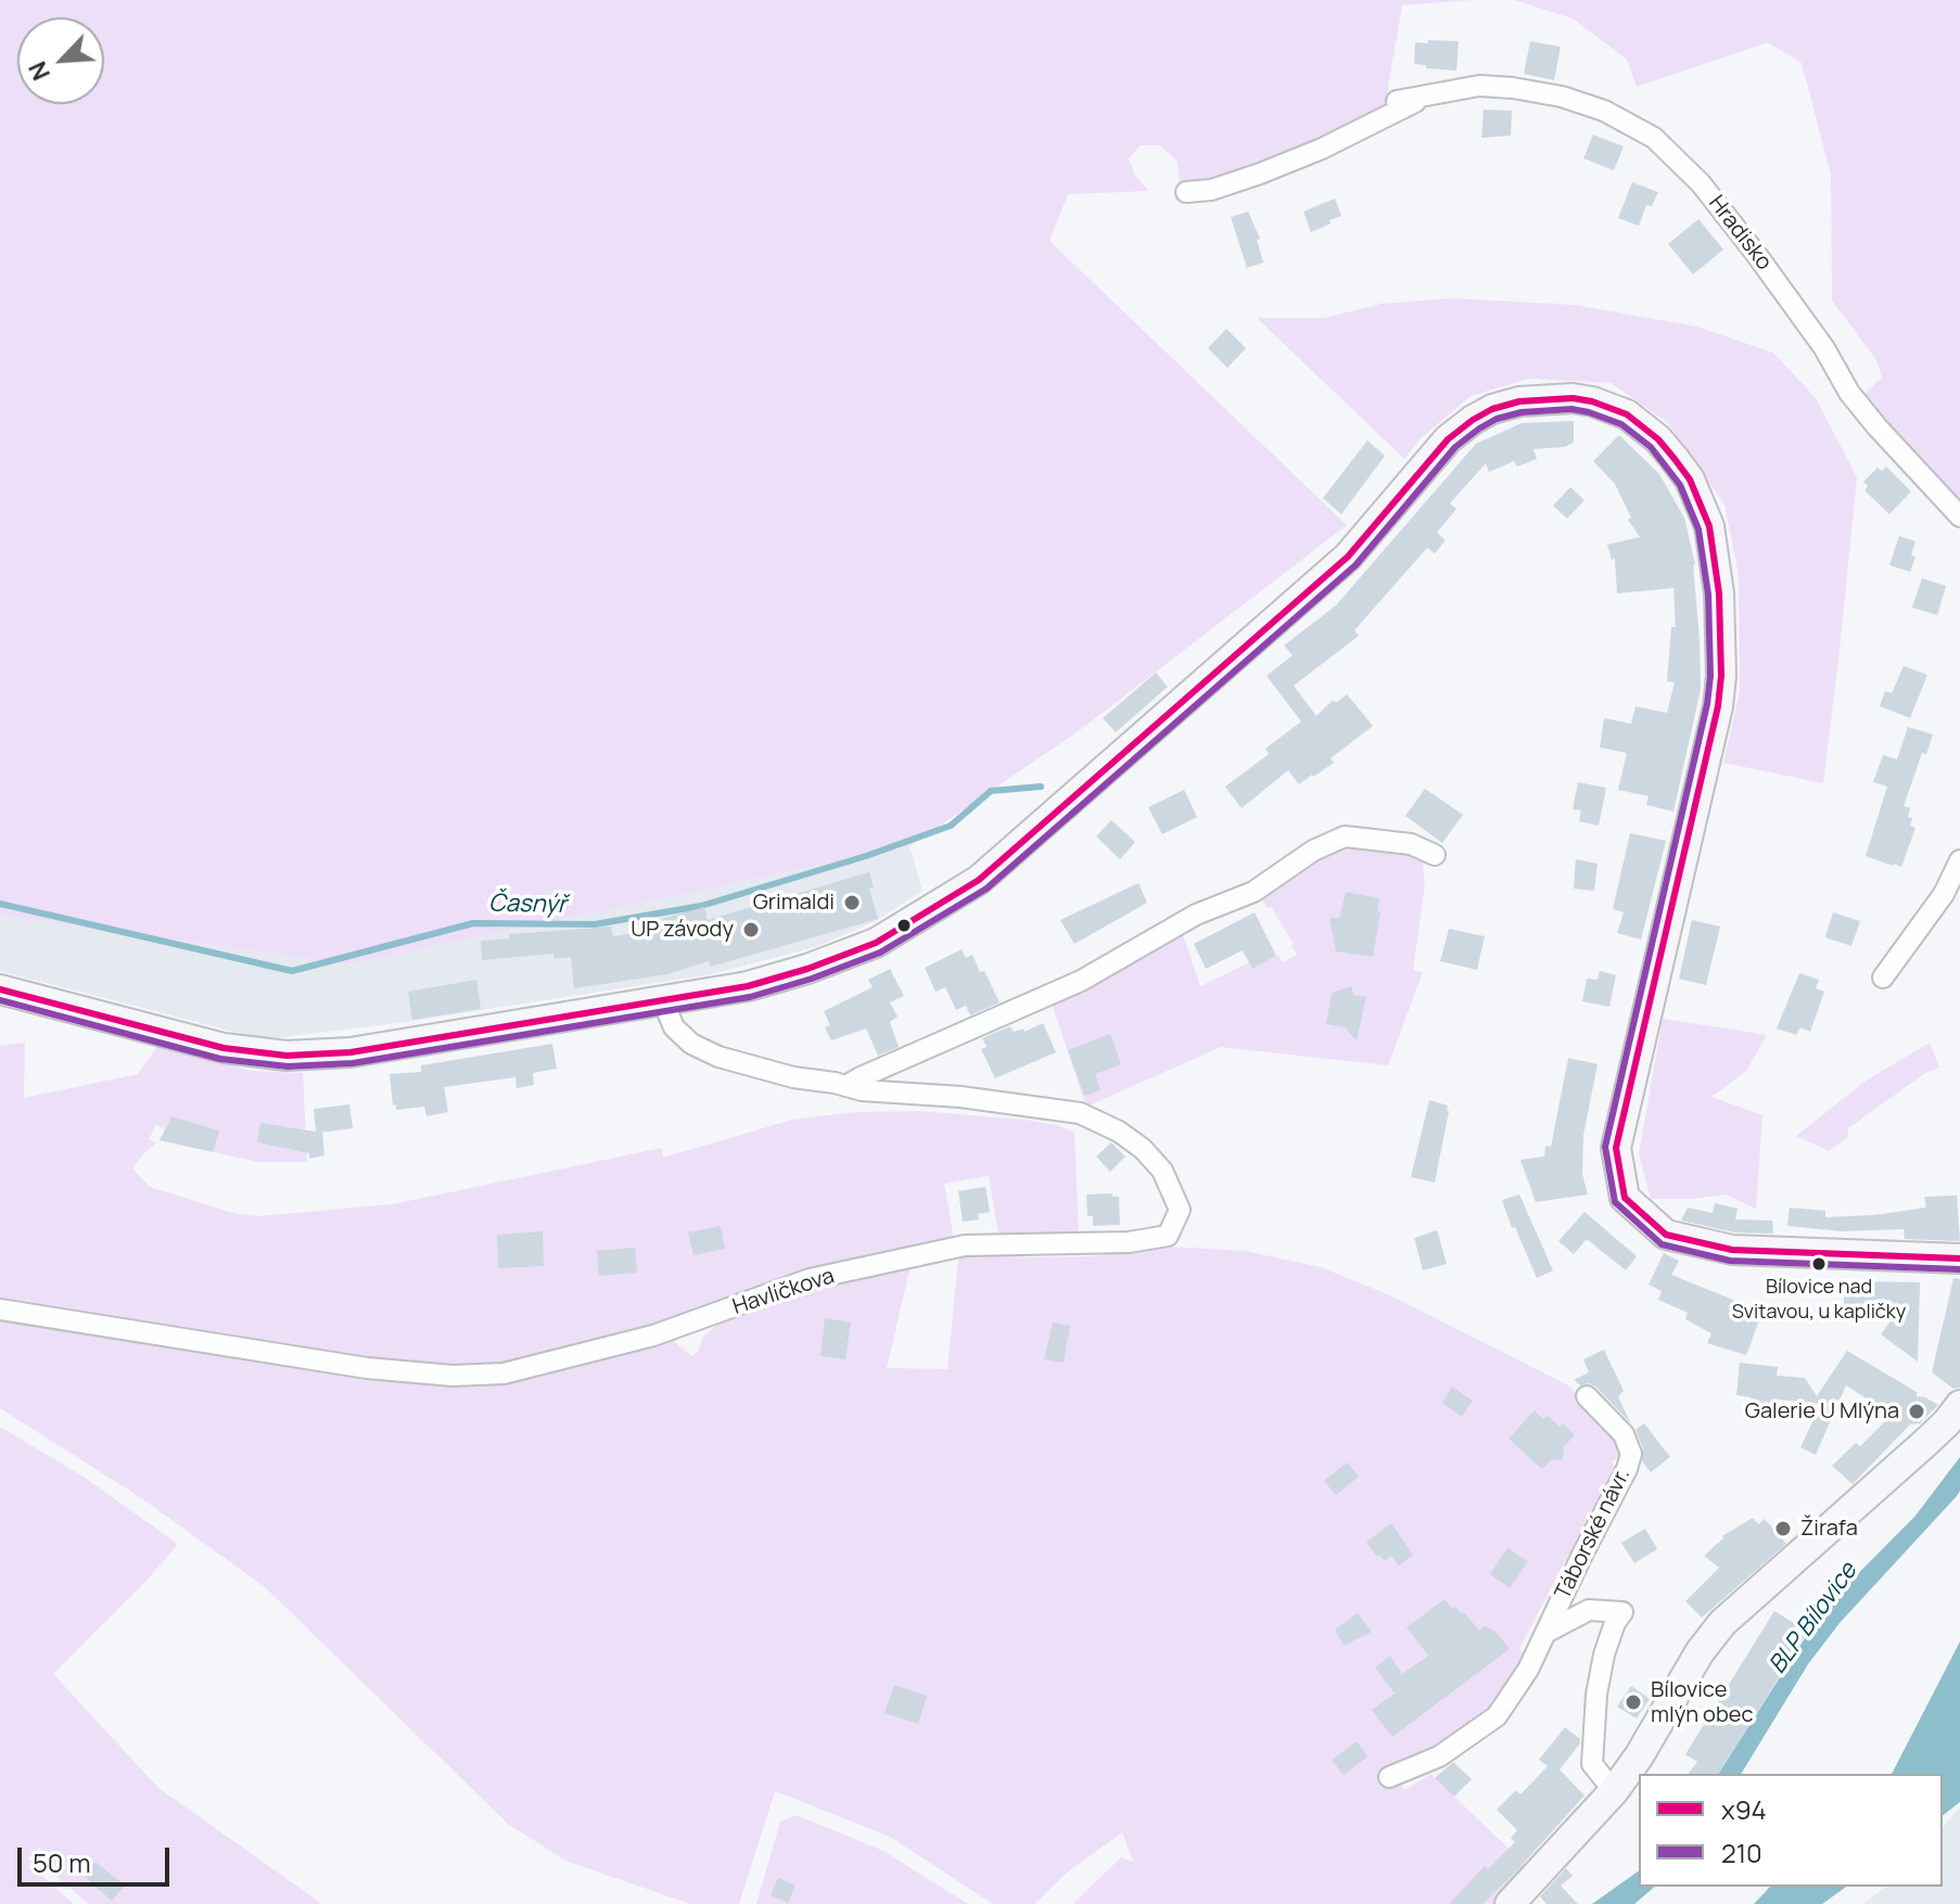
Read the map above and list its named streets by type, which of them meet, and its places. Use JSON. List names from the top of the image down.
{
  "streets": {
    "street": ["Hradisko", "Havlíčkova", "Táborské návr."]
  },
  "water": ["Časnýř", "BLP Bílovice"],
  "places": [
    "Grimaldi",
    "UP závody",
    "Bílovice nad Svitavou, u kapličky",
    "Galerie U Mlýna",
    "Žirafa",
    "Bílovice mlýn obec"
  ],
  "lines": ["transit line x94", "transit line 210"],
  "legend": ["x94", "210"],
  "scale_bar": "50 m",
  "north": "bottom left"
}
